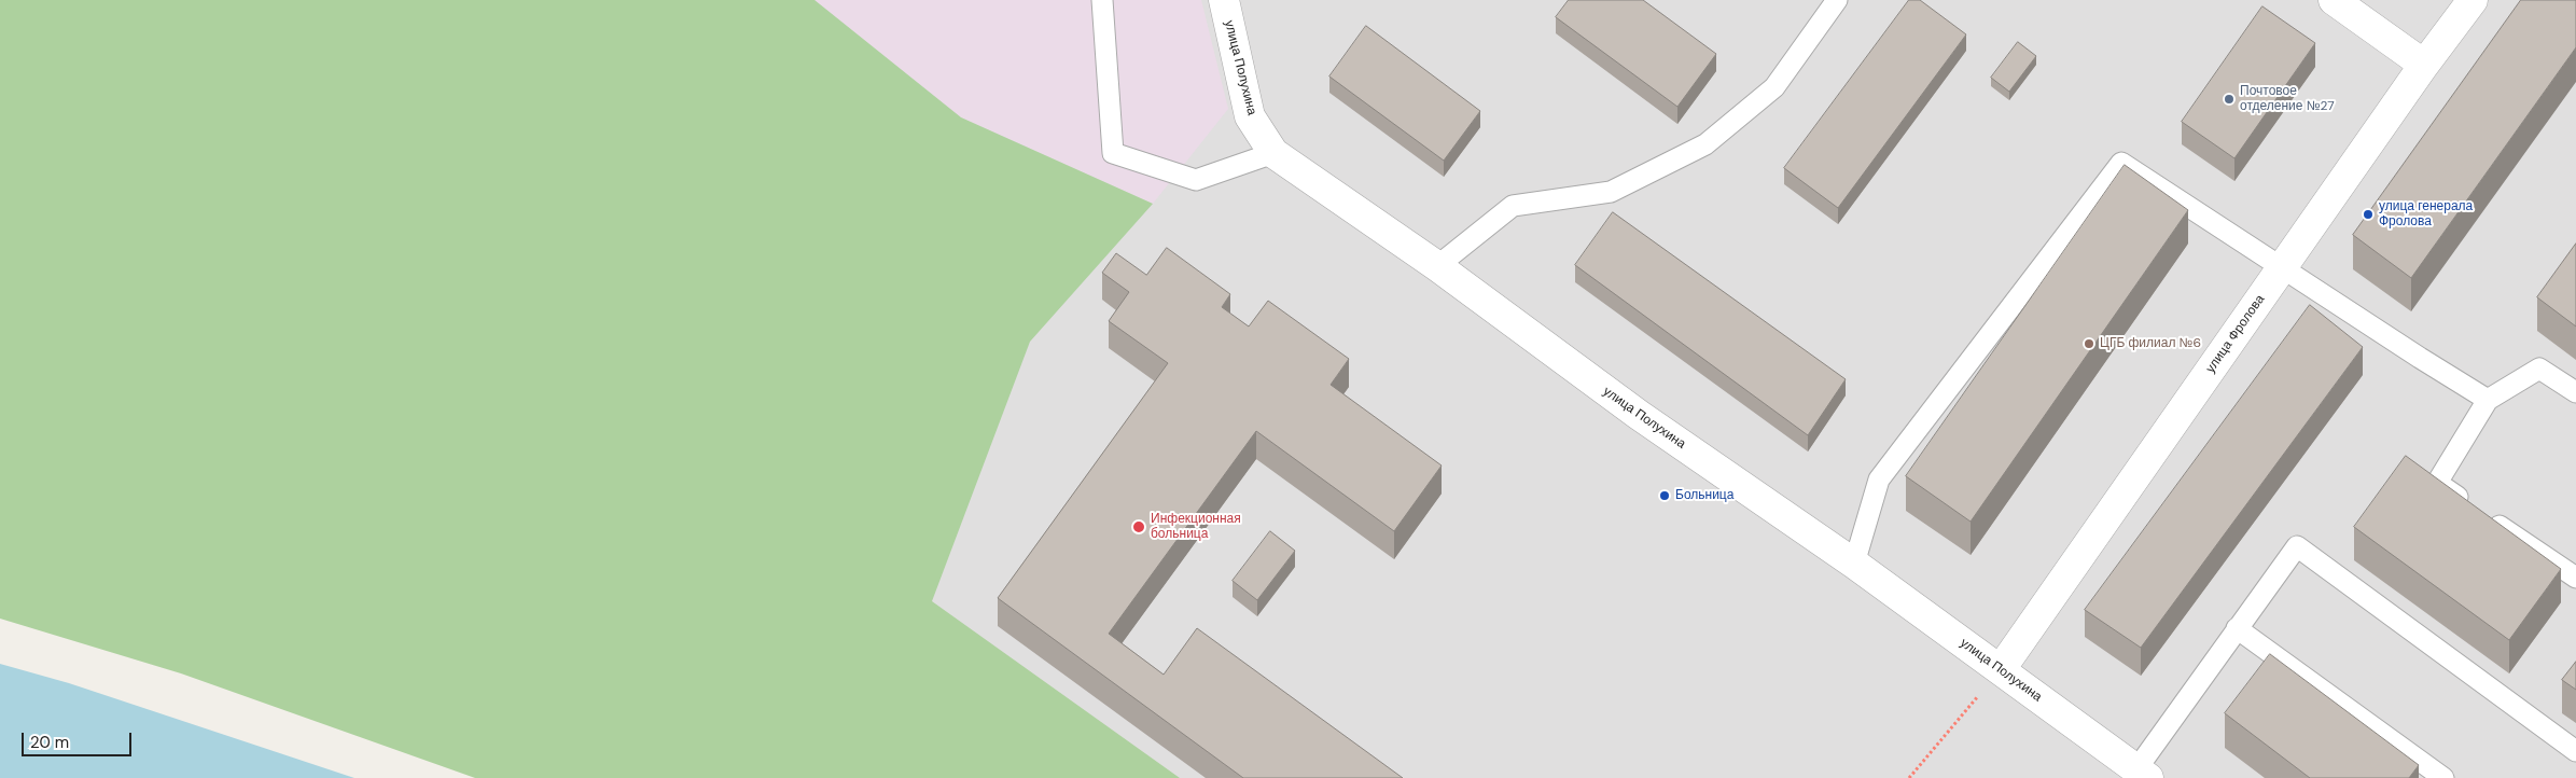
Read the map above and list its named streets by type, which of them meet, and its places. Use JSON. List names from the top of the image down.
{
  "streets": {
    "street": ["улица Полухина", "улица Фролова"]
  },
  "crossings": [
    ["улица Полухина", "улица Фролова"]
  ],
  "places": [
    "Почтовое отделение №27",
    "улица генерала Фролова",
    "ЦГБ филиал №6",
    "Больница",
    "Инфекционная больница"
  ],
  "scale_bar": "20 m"
}
